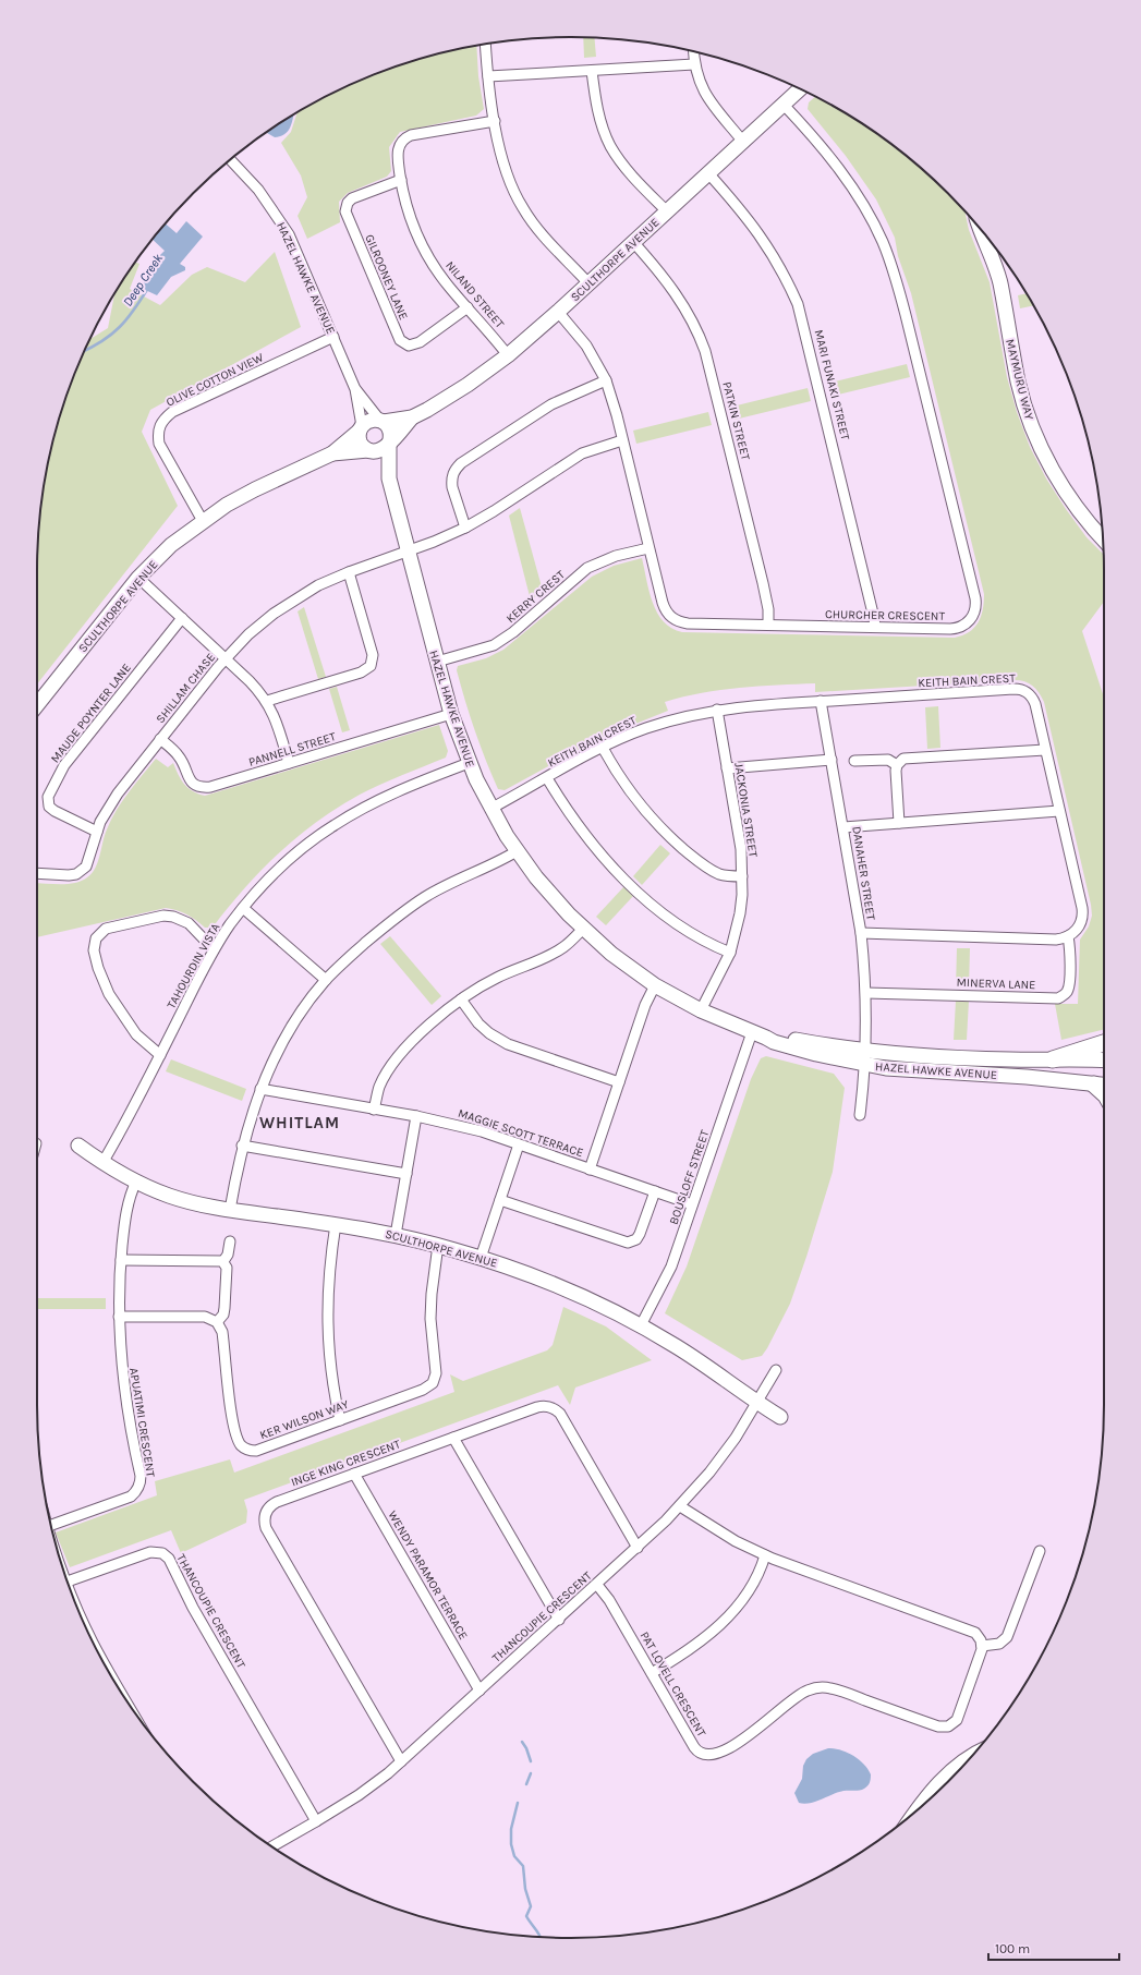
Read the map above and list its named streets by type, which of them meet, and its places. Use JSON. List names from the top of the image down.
{
  "streets": {
    "street": [
      "SCULTHORPE AVENUE",
      "GILROONEY LANE",
      "HAZEL HAWKE AVENUE",
      "NILAND STREET",
      "OLIVE COTTON VIEW",
      "MAYMURU WAY",
      "MARI FUNAKI STREET",
      "PATKIN STREET",
      "KERRY CREST",
      "CHURCHER CRESCENT",
      "KEITH BAIN CREST",
      "SHILLAM CHASE",
      "MAUDE POYNTER LANE",
      "PANNELL STREET",
      "JACKONIA STREET",
      "DANAHER STREET",
      "TAHOURDIN VISTA",
      "MINERVA LANE",
      "MAGGIE SCOTT TERRACE",
      "BOUSLOFF STREET",
      "KER WILSON WAY",
      "APUATIMI CRESCENT",
      "INGE KING CRESCENT",
      "WENDY PARAMOR TERRACE",
      "THANCOUPIE CRESCENT",
      "PAT LOVELL CRESCENT"
    ]
  },
  "crossings": [
    ["SCULTHORPE AVENUE", "HAZEL HAWKE AVENUE"],
    ["SCULTHORPE AVENUE", "NILAND STREET"],
    ["SCULTHORPE AVENUE", "OLIVE COTTON VIEW"],
    ["SCULTHORPE AVENUE", "MARI FUNAKI STREET"],
    ["SCULTHORPE AVENUE", "PATKIN STREET"],
    ["SCULTHORPE AVENUE", "CHURCHER CRESCENT"],
    ["SCULTHORPE AVENUE", "TAHOURDIN VISTA"],
    ["SCULTHORPE AVENUE", "BOUSLOFF STREET"],
    ["SCULTHORPE AVENUE", "KER WILSON WAY"],
    ["SCULTHORPE AVENUE", "APUATIMI CRESCENT"],
    ["SCULTHORPE AVENUE", "THANCOUPIE CRESCENT"],
    ["GILROONEY LANE", "NILAND STREET"],
    ["HAZEL HAWKE AVENUE", "OLIVE COTTON VIEW"],
    ["HAZEL HAWKE AVENUE", "KERRY CREST"],
    ["HAZEL HAWKE AVENUE", "KEITH BAIN CREST"],
    ["HAZEL HAWKE AVENUE", "SHILLAM CHASE"],
    ["HAZEL HAWKE AVENUE", "PANNELL STREET"],
    ["HAZEL HAWKE AVENUE", "JACKONIA STREET"],
    ["HAZEL HAWKE AVENUE", "DANAHER STREET"],
    ["HAZEL HAWKE AVENUE", "TAHOURDIN VISTA"],
    ["HAZEL HAWKE AVENUE", "BOUSLOFF STREET"],
    ["MARI FUNAKI STREET", "CHURCHER CRESCENT"],
    ["PATKIN STREET", "CHURCHER CRESCENT"],
    ["KERRY CREST", "CHURCHER CRESCENT"],
    ["CHURCHER CRESCENT", "SHILLAM CHASE"],
    ["KEITH BAIN CREST", "JACKONIA STREET"],
    ["KEITH BAIN CREST", "DANAHER STREET"],
    ["KEITH BAIN CREST", "MINERVA LANE"],
    ["SHILLAM CHASE", "MAUDE POYNTER LANE"],
    ["SHILLAM CHASE", "PANNELL STREET"],
    ["DANAHER STREET", "MINERVA LANE"],
    ["MAGGIE SCOTT TERRACE", "BOUSLOFF STREET"],
    ["INGE KING CRESCENT", "WENDY PARAMOR TERRACE"],
    ["INGE KING CRESCENT", "THANCOUPIE CRESCENT"],
    ["WENDY PARAMOR TERRACE", "THANCOUPIE CRESCENT"],
    ["THANCOUPIE CRESCENT", "PAT LOVELL CRESCENT"]
  ],
  "districts": ["WHITLAM"],
  "water": ["Deep Creek"],
  "scale_bar": "100 m"
}
